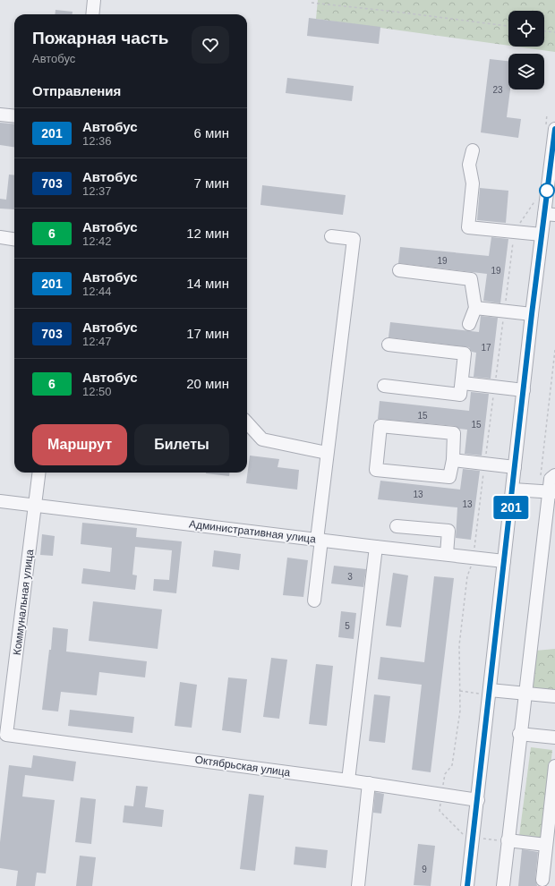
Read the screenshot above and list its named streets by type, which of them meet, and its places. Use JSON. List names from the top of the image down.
{
  "streets": {
    "street": ["Административная улица", "Коммунальная улица", "Октябрьская улица"]
  },
  "crossings": [
    ["Административная улица", "Коммунальная улица"],
    ["Коммунальная улица", "Октябрьская улица"]
  ],
  "lines": ["bus line 201"],
  "house_numbers": [
    "23",
    "19",
    "19",
    "17",
    "15",
    "15",
    "13",
    "13",
    "3",
    "5",
    "9"
  ],
  "page": {
    "on_map": "201",
    "heading": [
      ["Пожарная часть", "Автобус"],
      "Отправления"
    ],
    "list": [
      {
        "mark": "201",
        "name": "Автобус",
        "note": "12:36",
        "value": "6 мин"
      },
      {
        "mark": "703",
        "name": "Автобус",
        "note": "12:37",
        "value": "7 мин"
      },
      {
        "mark": "6",
        "name": "Автобус",
        "note": "12:42",
        "value": "12 мин"
      },
      {
        "mark": "201",
        "name": "Автобус",
        "note": "12:44",
        "value": "14 мин"
      },
      {
        "mark": "703",
        "name": "Автобус",
        "note": "12:47",
        "value": "17 мин"
      },
      {
        "mark": "6",
        "name": "Автобус",
        "note": "12:50",
        "value": "20 мин"
      }
    ],
    "buttons": ["Маршрут", "Билеты"]
  }
}
